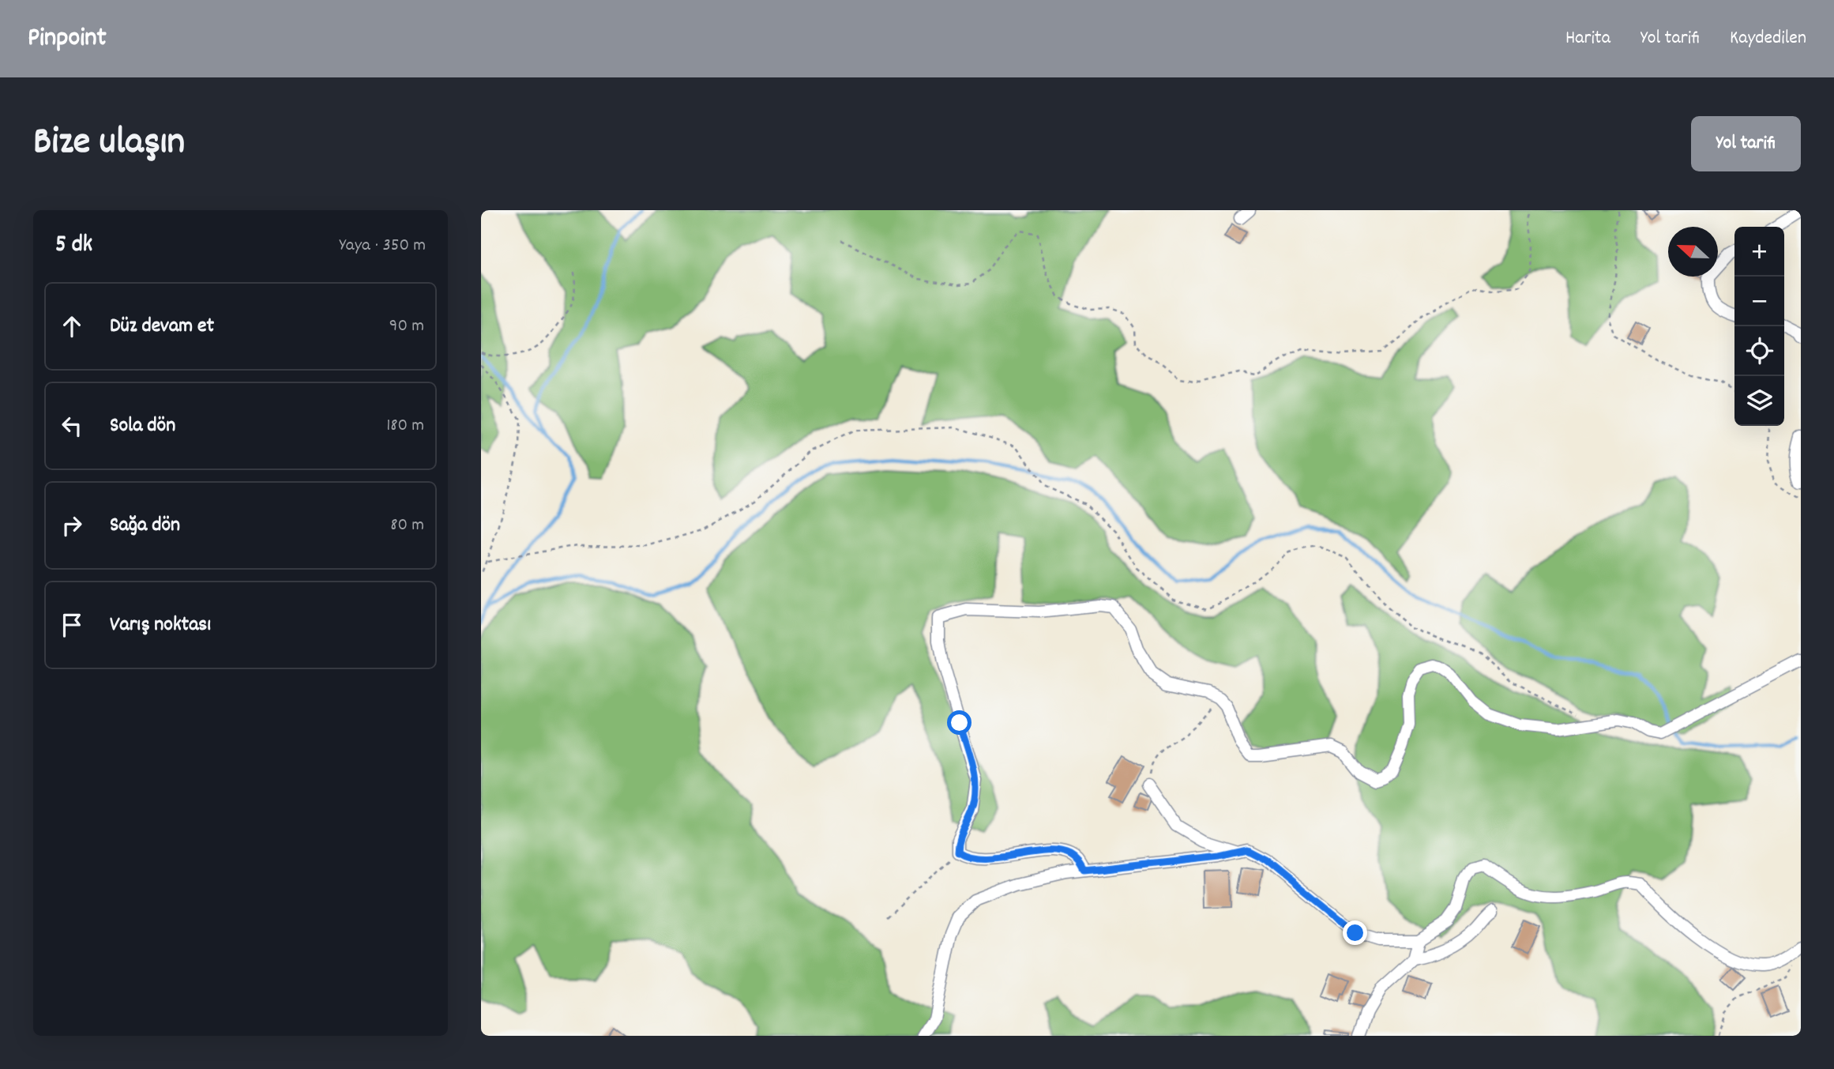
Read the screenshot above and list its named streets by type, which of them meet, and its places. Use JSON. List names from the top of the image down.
{
  "north": "left",
  "page": {
    "header": "Pinpoint",
    "nav": ["Harita", "Yol tarifi", "Kaydedilen"],
    "title": "Bize ulaşın",
    "buttons": "Yol tarifi",
    "heading": ["5 dk", "Yaya · 350 m"],
    "map_buttons": ["+", "−"],
    "list": [
      ["Düz devam et", "90 m"],
      ["Sola dön", "180 m"],
      ["Sağa dön", "80 m"],
      "Varış noktası"
    ]
  }
}
